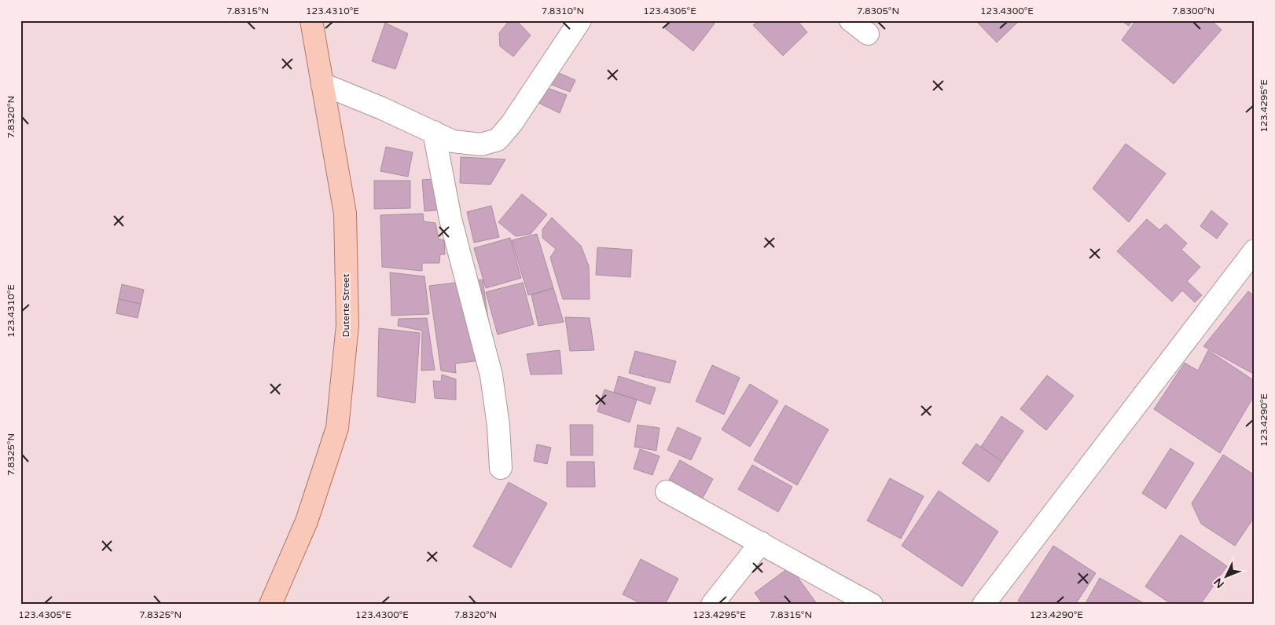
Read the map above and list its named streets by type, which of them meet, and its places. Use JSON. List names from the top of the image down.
{
  "streets": {
    "main road": ["Duterte Street"]
  },
  "north": "bottom left",
  "coordinates": [
    "7.8315°N",
    "123.4310°E",
    "7.8310°N",
    "123.4305°E",
    "7.8305°N",
    "123.4300°E",
    "7.8300°N",
    "123.4295°E",
    "7.8320°N",
    "123.4290°E",
    "7.8325°N"
  ]
}
